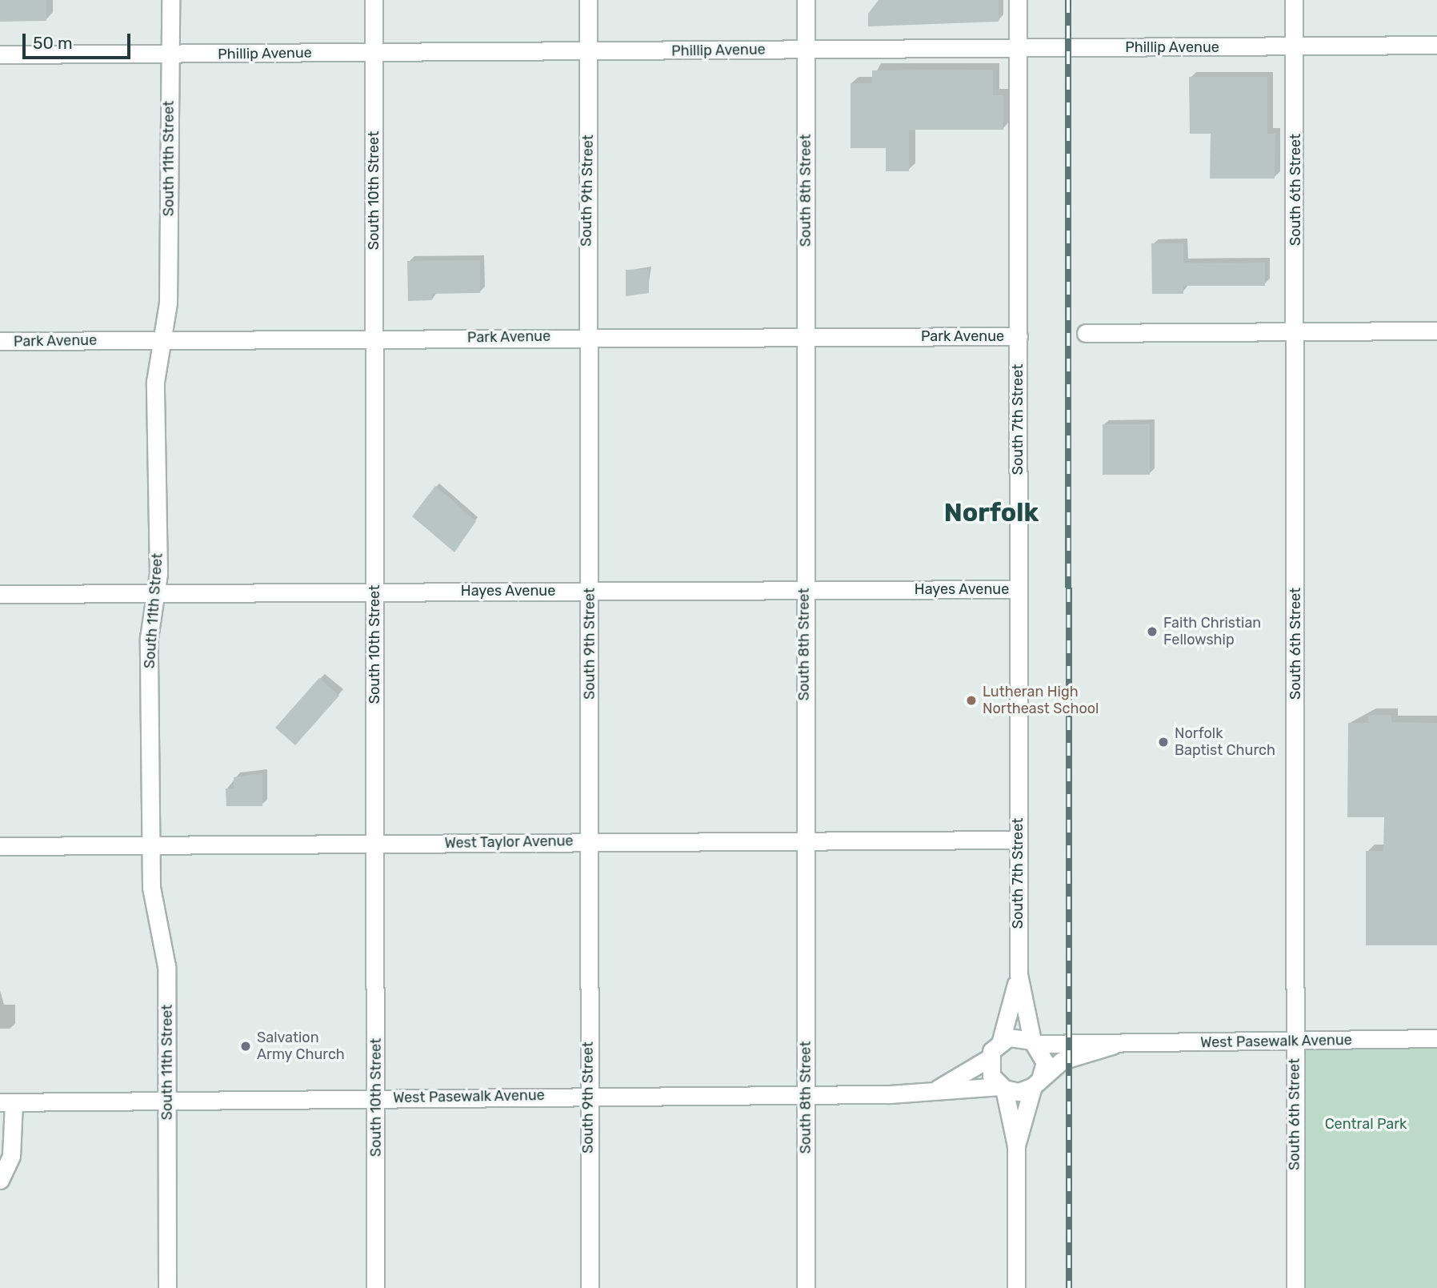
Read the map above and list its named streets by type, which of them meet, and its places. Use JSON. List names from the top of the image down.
{
  "streets": {
    "street": [
      "Phillip Avenue",
      "South 11th Street",
      "South 6th Street",
      "South 10th Street",
      "South 9th Street",
      "South 8th Street",
      "Park Avenue",
      "South 7th Street",
      "Hayes Avenue",
      "West Taylor Avenue",
      "West Pasewalk Avenue"
    ]
  },
  "crossings": [
    ["Phillip Avenue", "South 11th Street"],
    ["Phillip Avenue", "South 6th Street"],
    ["Phillip Avenue", "South 10th Street"],
    ["Phillip Avenue", "South 9th Street"],
    ["Phillip Avenue", "South 8th Street"],
    ["Phillip Avenue", "South 7th Street"],
    ["South 11th Street", "Park Avenue"],
    ["South 11th Street", "Hayes Avenue"],
    ["South 11th Street", "West Taylor Avenue"],
    ["South 11th Street", "West Pasewalk Avenue"],
    ["South 6th Street", "West Pasewalk Avenue"],
    ["South 10th Street", "Park Avenue"],
    ["South 10th Street", "Hayes Avenue"],
    ["South 10th Street", "West Taylor Avenue"],
    ["South 10th Street", "West Pasewalk Avenue"],
    ["South 9th Street", "Park Avenue"],
    ["South 9th Street", "Hayes Avenue"],
    ["South 9th Street", "West Taylor Avenue"],
    ["South 9th Street", "West Pasewalk Avenue"],
    ["South 8th Street", "Park Avenue"],
    ["South 8th Street", "Hayes Avenue"],
    ["South 8th Street", "West Taylor Avenue"],
    ["South 8th Street", "West Pasewalk Avenue"],
    ["Park Avenue", "South 7th Street"],
    ["South 7th Street", "Hayes Avenue"],
    ["South 7th Street", "West Taylor Avenue"],
    ["South 7th Street", "West Pasewalk Avenue"]
  ],
  "districts": ["Norfolk"],
  "parks": ["Central Park"],
  "places": [
    "Faith Christian Fellowship",
    "Lutheran High Northeast School",
    "Norfolk Baptist Church",
    "Salvation Army Church"
  ],
  "scale_bar": "50 m"
}
